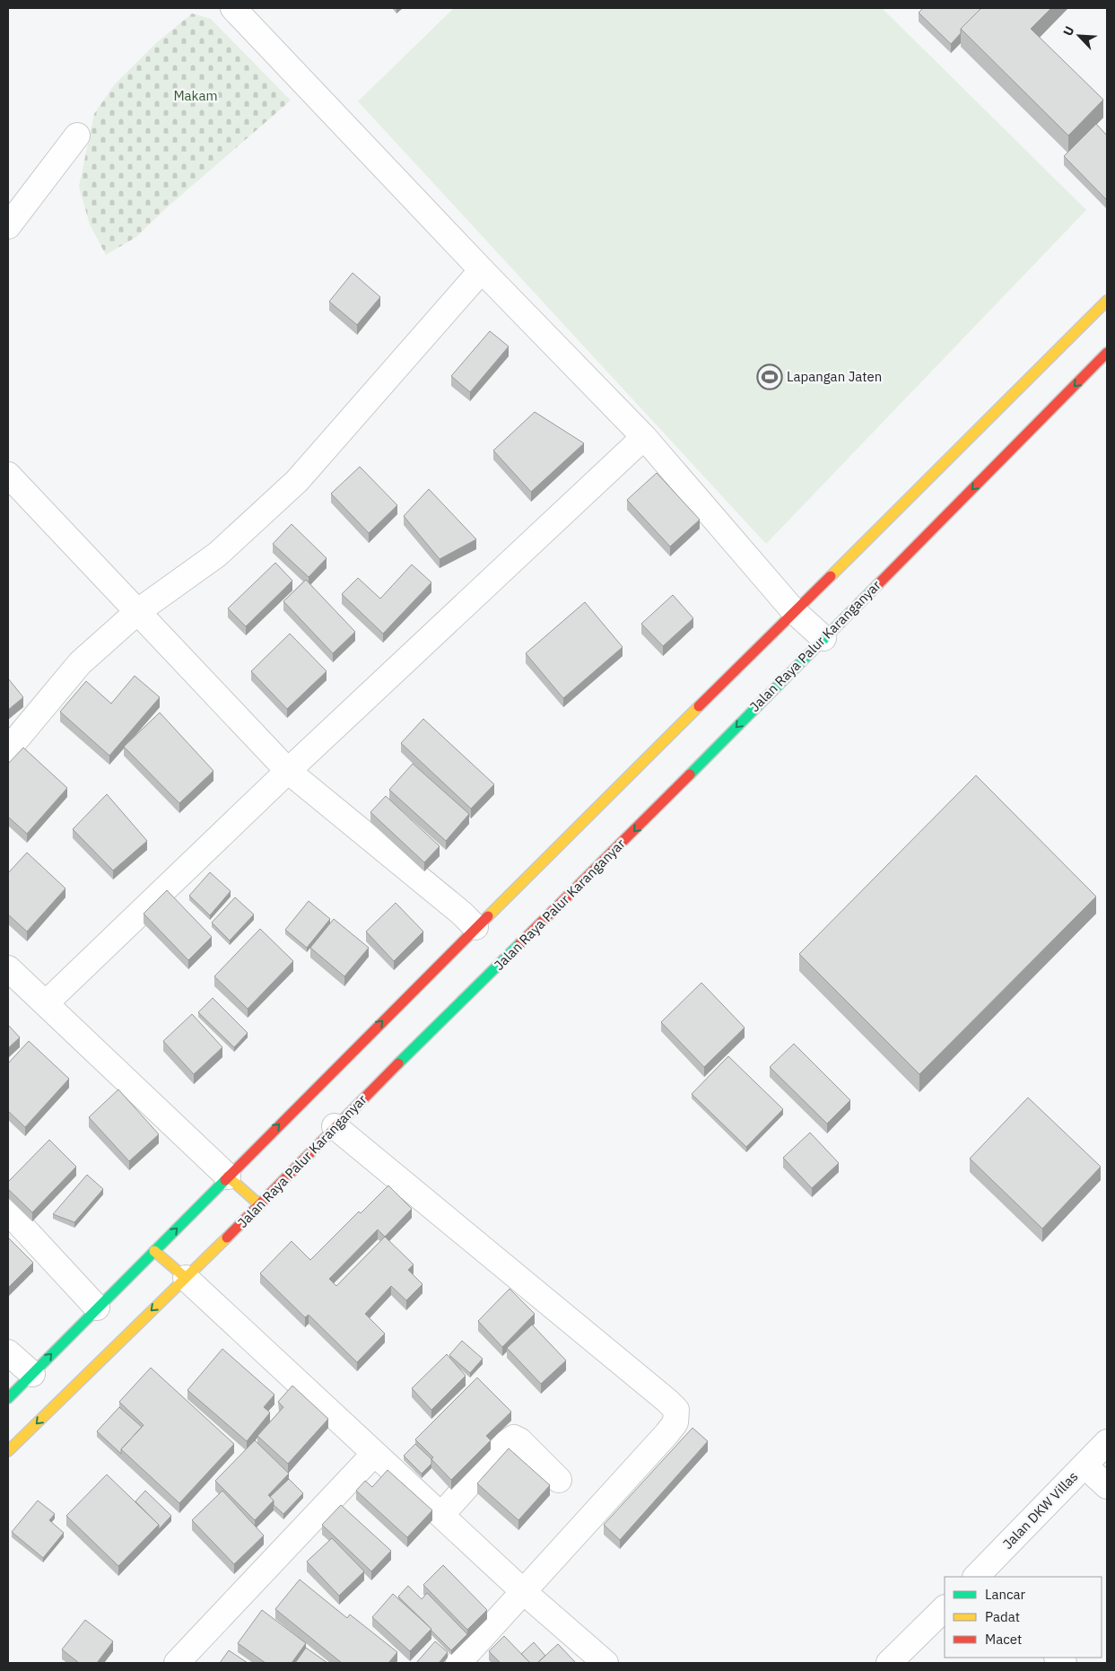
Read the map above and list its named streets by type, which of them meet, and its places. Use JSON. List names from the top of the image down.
{
  "streets": {
    "main road": ["Jalan Raya Palur Karanganyar"],
    "street": ["Jalan DKW Villas"]
  },
  "parks": ["Makam"],
  "places": {
    "sports": ["Lapangan Jaten"]
  },
  "legend": ["Lancar", "Padat", "Macet"],
  "north": "top left"
}
